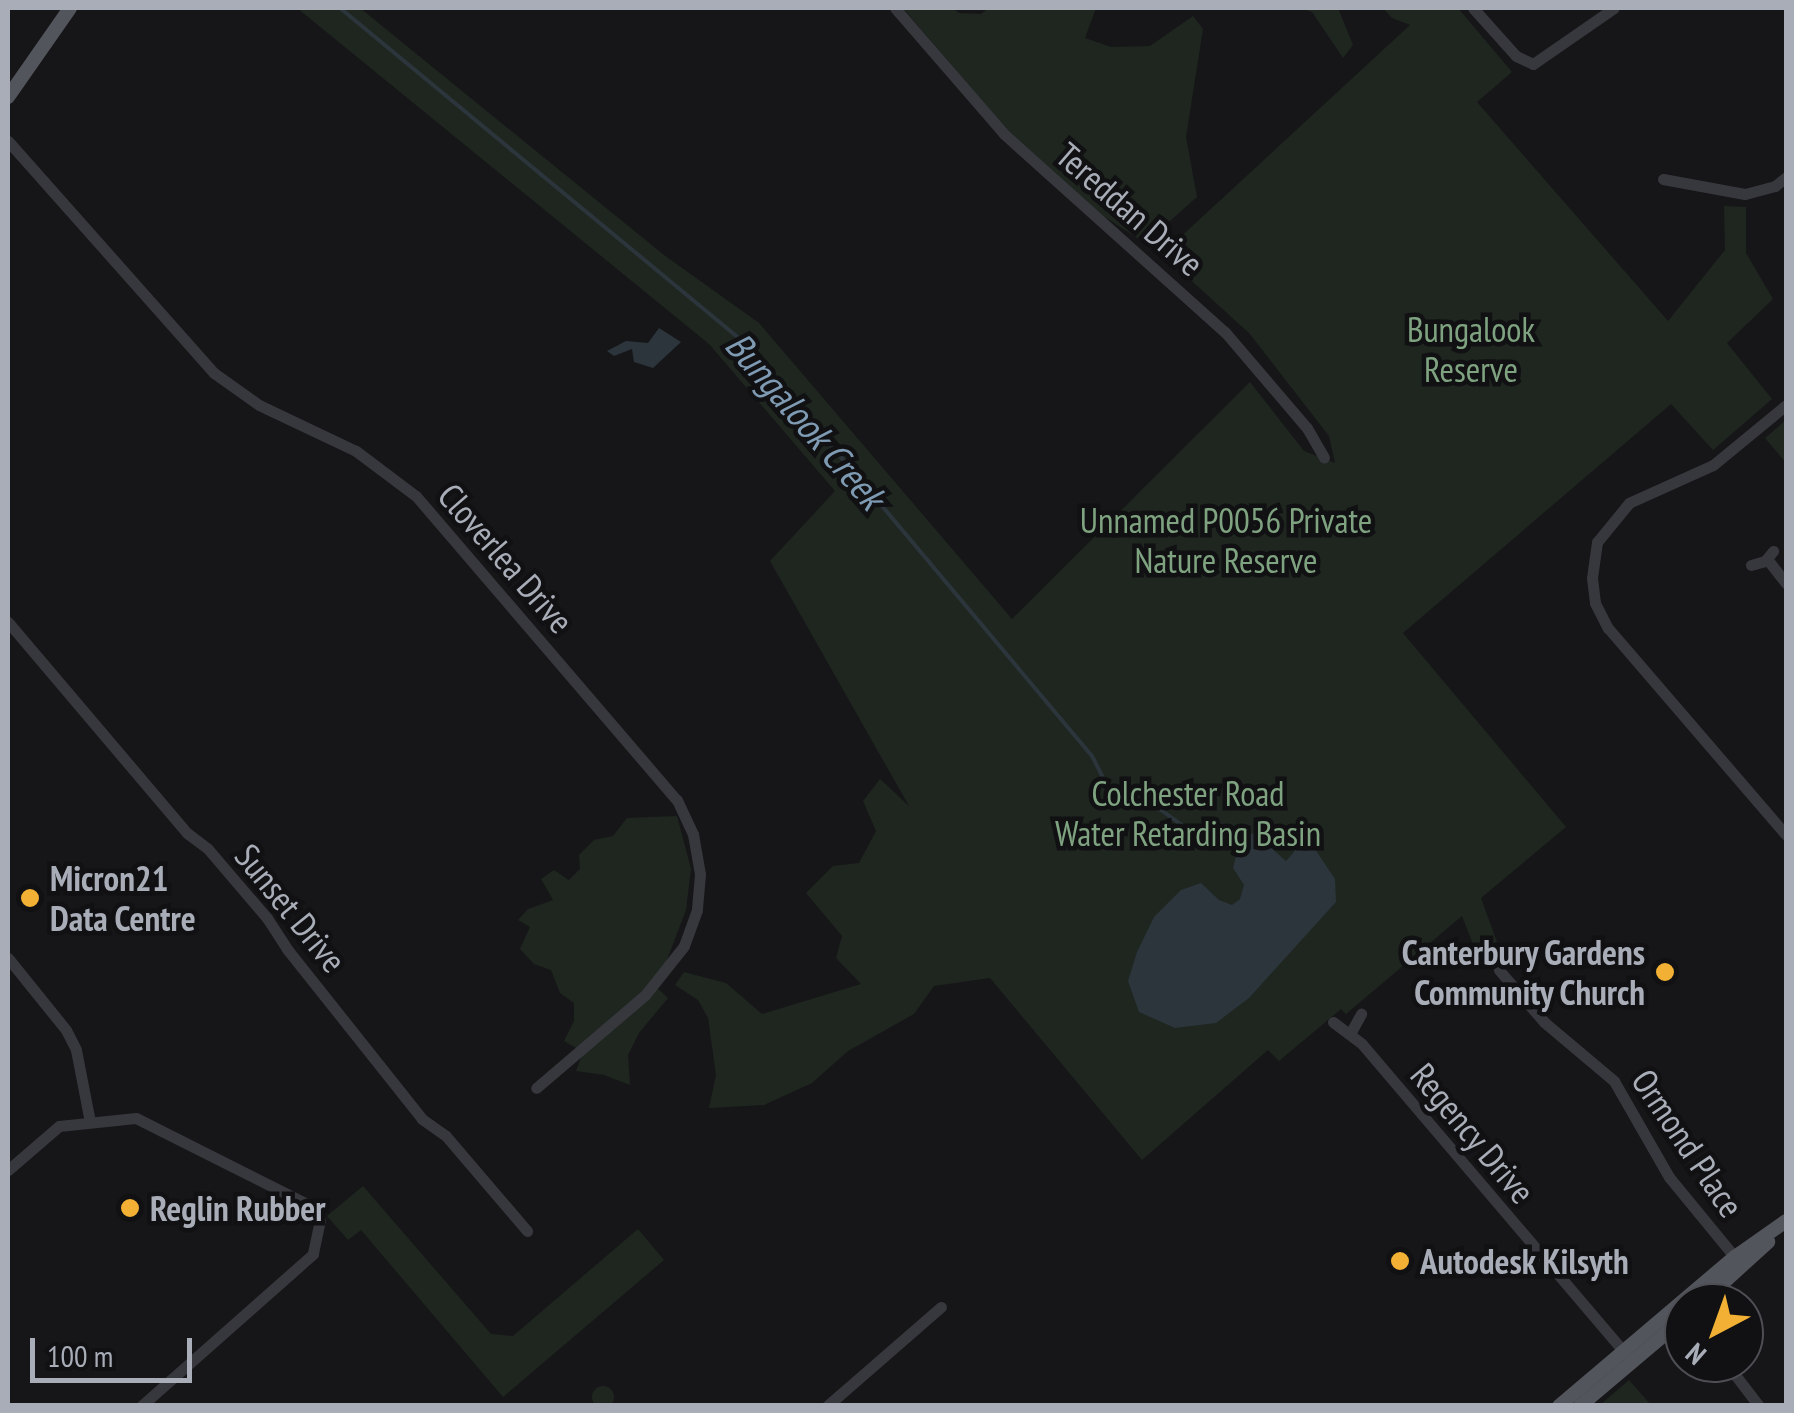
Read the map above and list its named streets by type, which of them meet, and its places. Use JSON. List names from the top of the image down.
{
  "streets": {
    "street": [
      "Tereddan Drive",
      "Cloverlea Drive",
      "Sunset Drive",
      "Regency Drive",
      "Ormond Place"
    ]
  },
  "water": ["Bungalook Creek"],
  "parks": ["Bungalook Reserve", "Unnamed P0056 Private Nature Reserve", "Colchester Road Water Retarding Basin"],
  "places": [
    "Micron21 Data Centre",
    "Canterbury Gardens Community Church",
    "Reglin Rubber",
    "Autodesk Kilsyth"
  ],
  "scale_bar": "100 m",
  "north": "bottom left"
}
